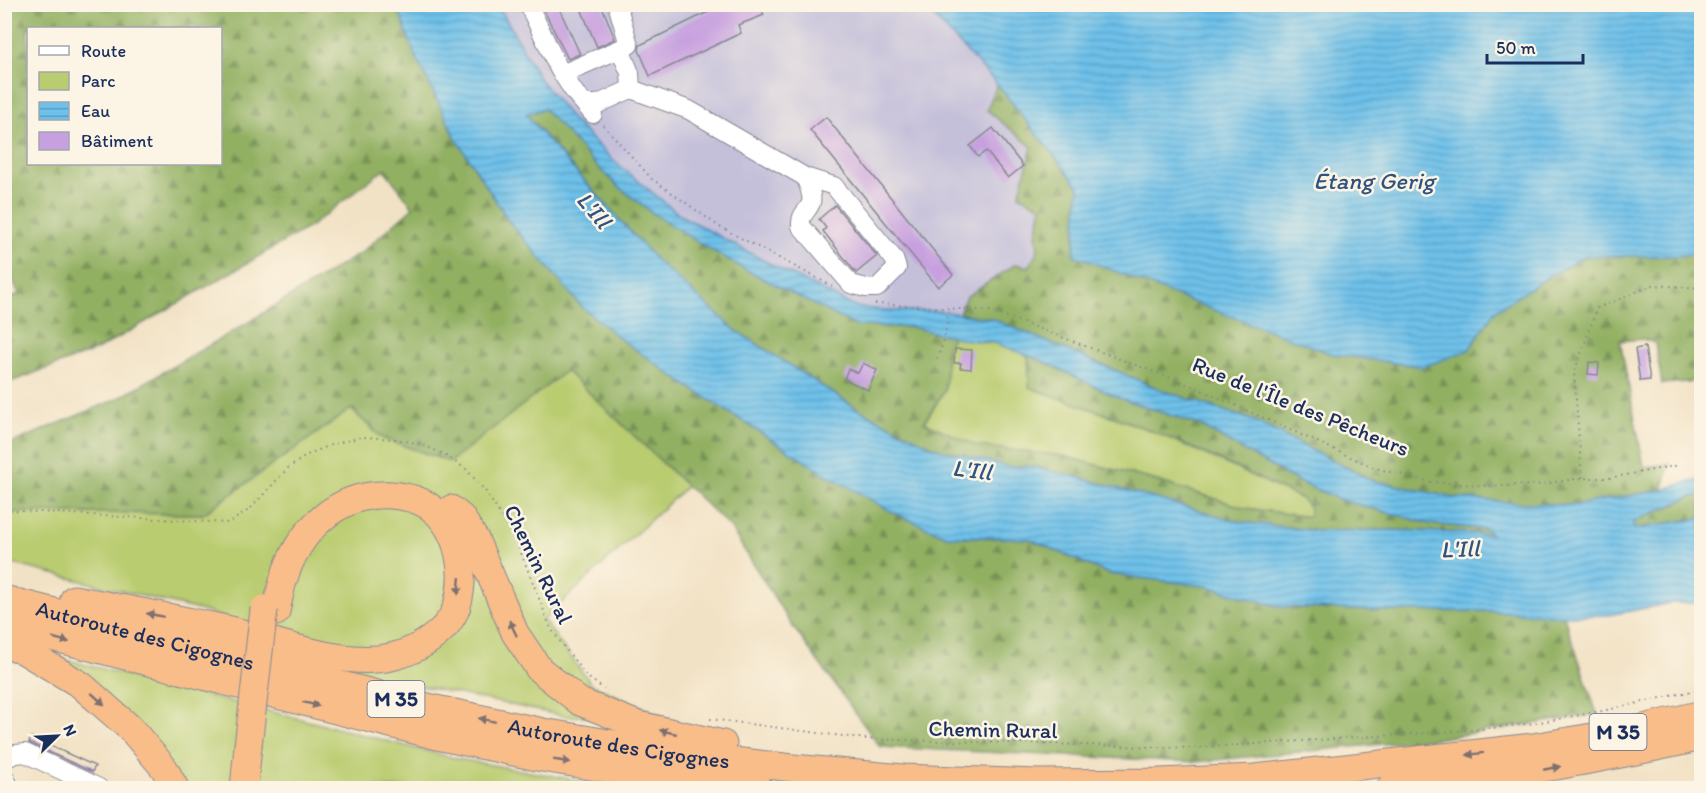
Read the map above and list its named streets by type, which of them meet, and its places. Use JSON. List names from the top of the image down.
{
  "streets": {
    "highway": ["Autoroute des Cigognes", "M 35"],
    "path": ["Rue de l'Île des Pêcheurs", "Chemin Rural"]
  },
  "water": ["Étang Gerig", "L'Ill"],
  "legend": [
    "Route",
    "Parc",
    "Eau",
    "Bâtiment"
  ],
  "scale_bar": "50 m",
  "north": "top right"
}
